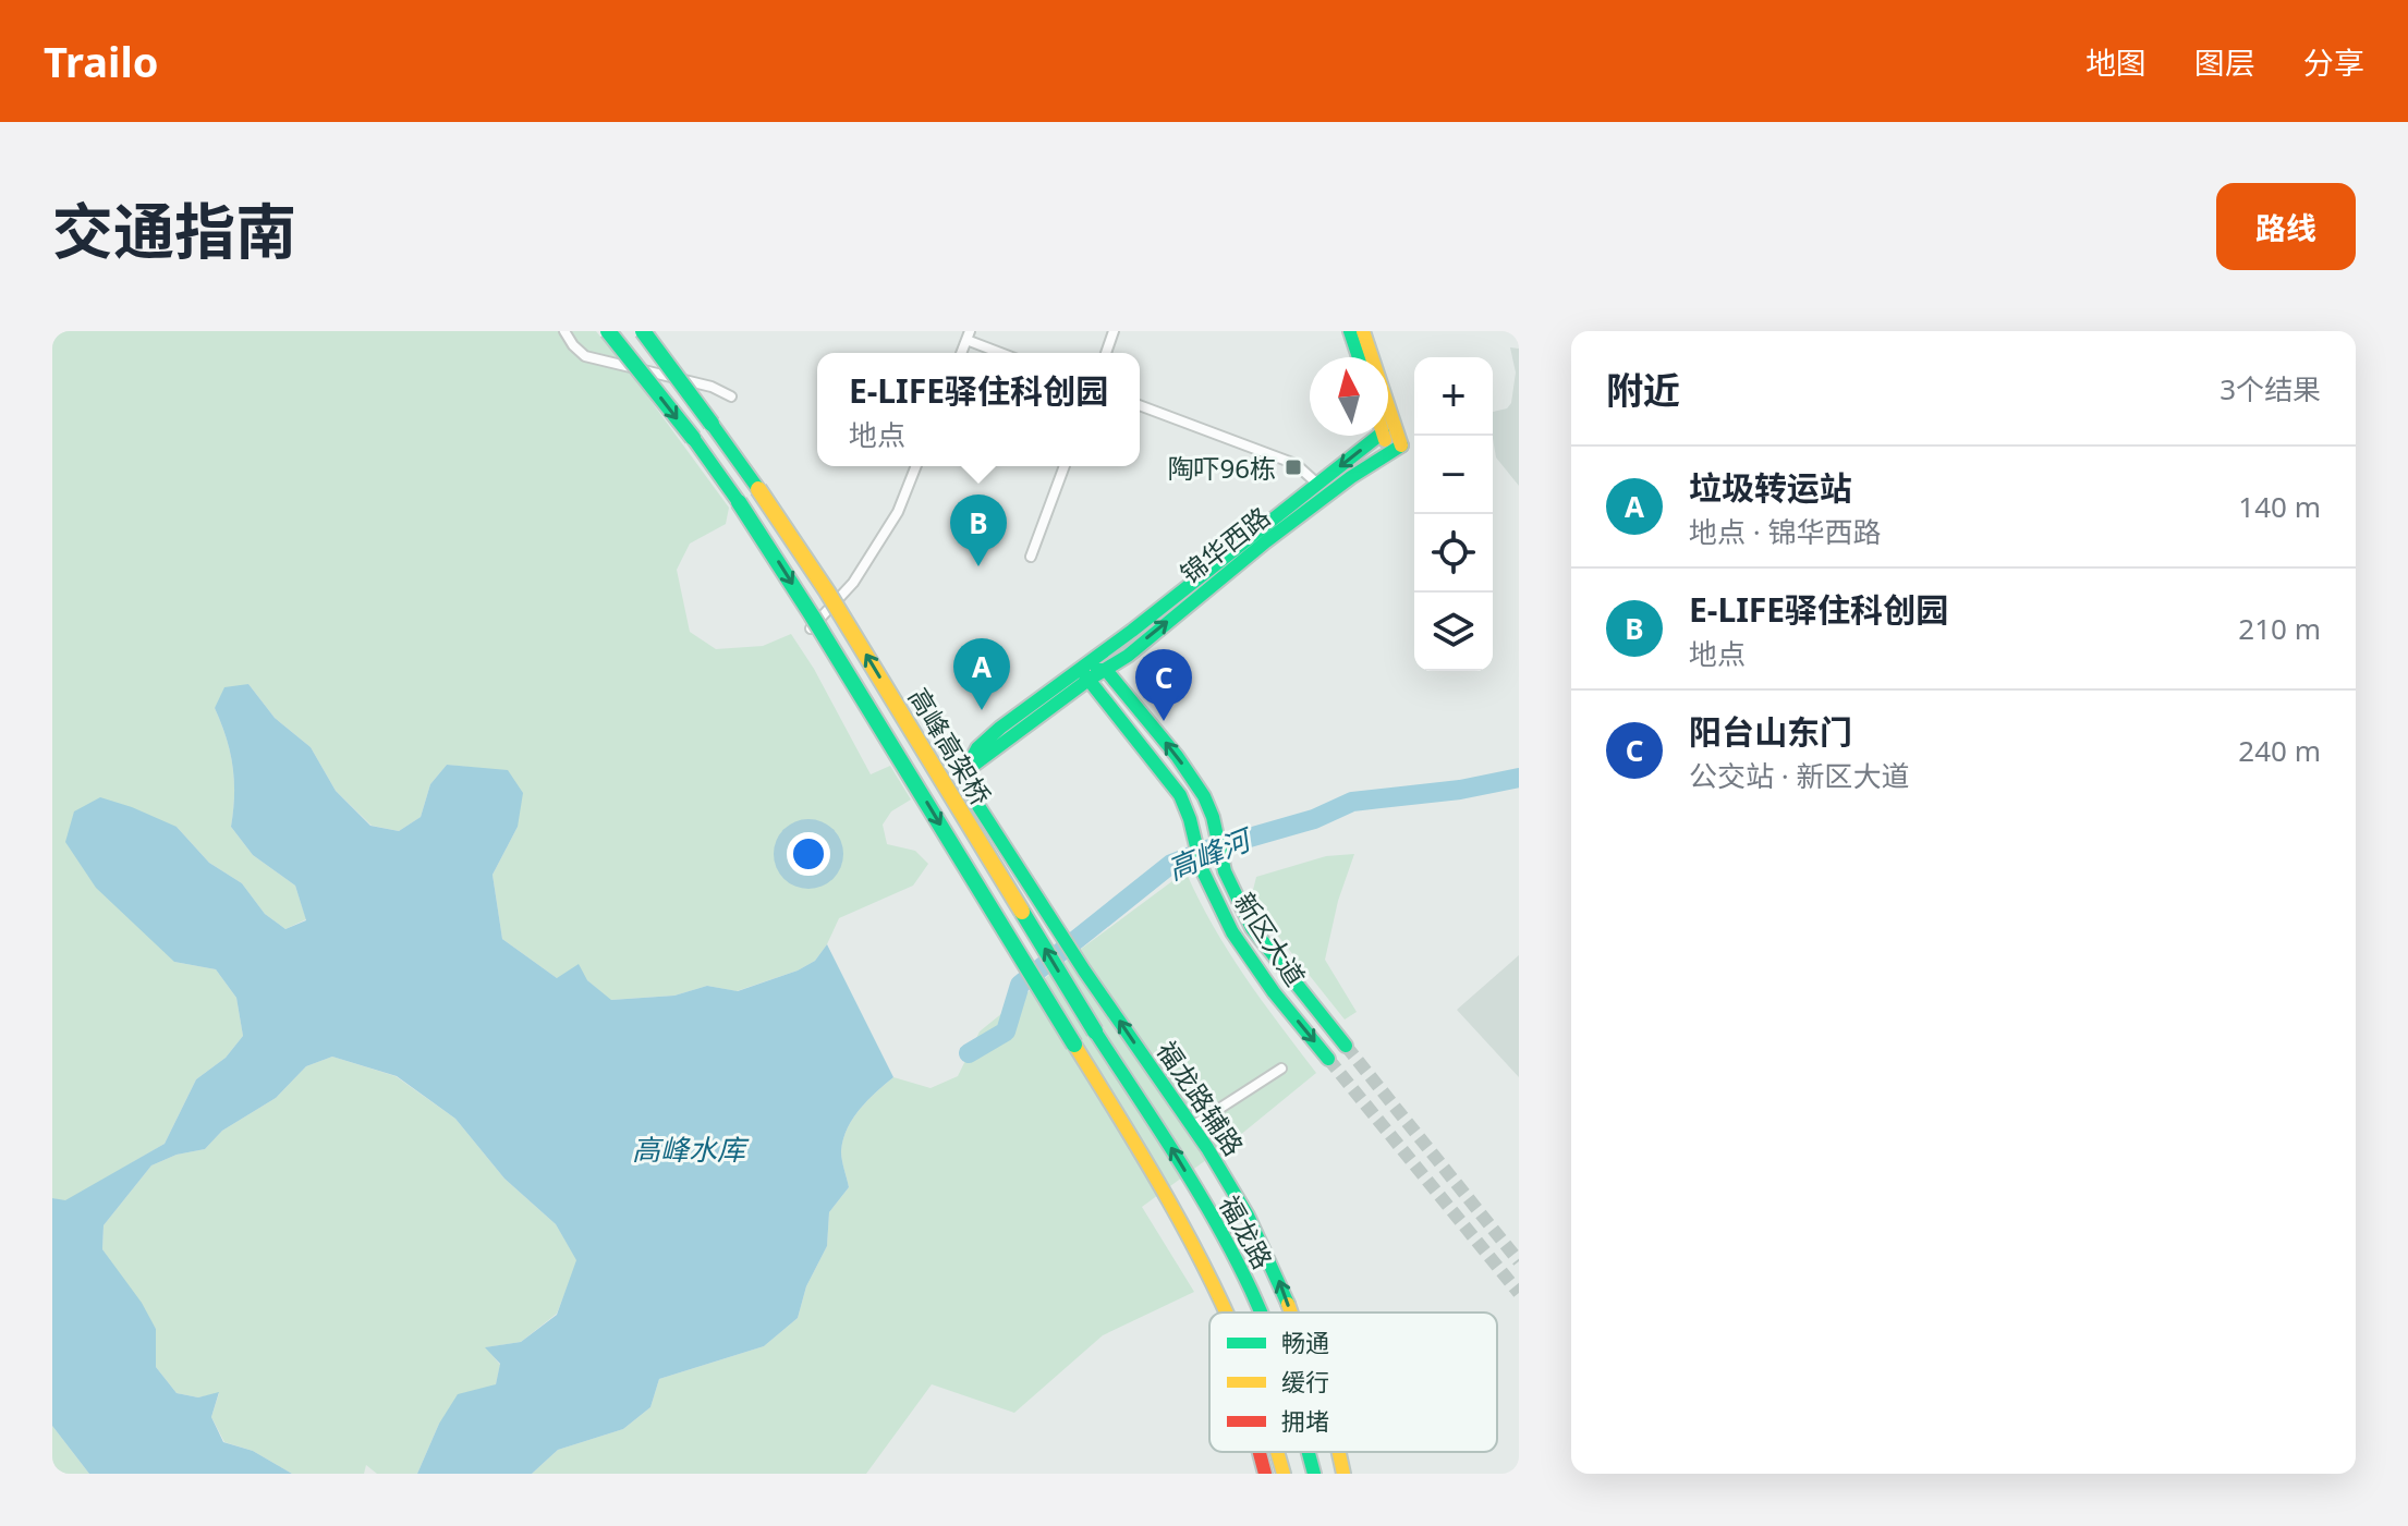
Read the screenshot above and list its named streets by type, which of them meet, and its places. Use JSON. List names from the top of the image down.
{
  "streets": {
    "main road": [
      "锦华西路",
      "高峰高架桥",
      "新区大道",
      "福龙路辅路",
      "福龙路"
    ]
  },
  "crossings": [
    ["锦华西路", "新区大道"],
    ["锦华西路", "福龙路辅路"],
    ["高峰高架桥", "福龙路"]
  ],
  "one_way": ["福龙路辅路"],
  "water": ["高峰河", "高峰水库"],
  "places": {
    "transit": ["陶吓96栋"]
  },
  "legend": ["畅通", "缓行", "拥堵"],
  "north": "top",
  "page": {
    "header": "Trailo",
    "nav": ["地图", "图层", "分享"],
    "title": "交通指南",
    "buttons": "路线",
    "heading": ["附近", "3个结果"],
    "popup": ["E-LIFE驿住科创园", "地点"],
    "map_buttons": ["+", "−"],
    "list": [
      {
        "mark": "A",
        "name": "垃圾转运站",
        "note": "地点 · 锦华西路",
        "value": "140 m"
      },
      {
        "mark": "B",
        "name": "E-LIFE驿住科创园",
        "note": "地点",
        "value": "210 m"
      },
      {
        "mark": "C",
        "name": "阳台山东门",
        "note": "公交站 · 新区大道",
        "value": "240 m"
      }
    ],
    "pins": ["B", "A", "C"]
  }
}
